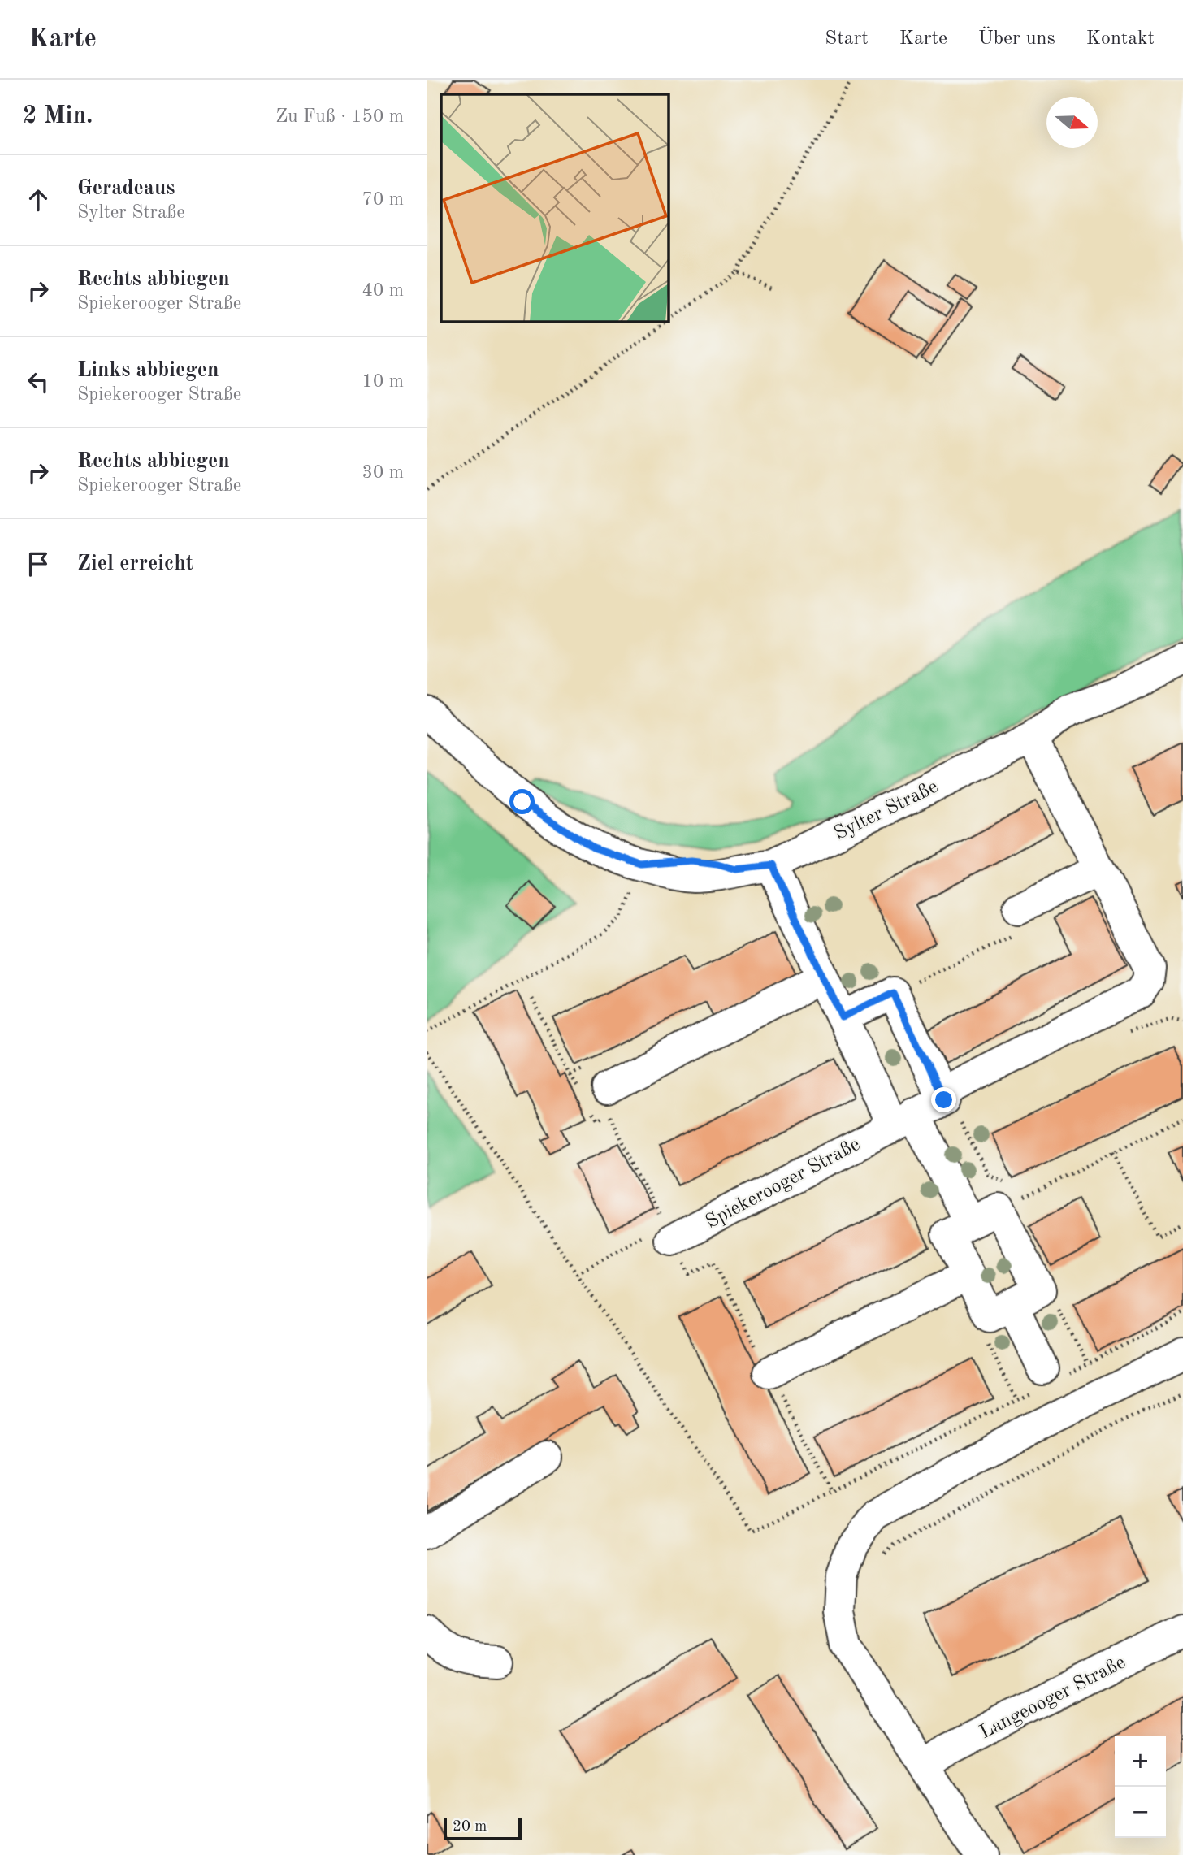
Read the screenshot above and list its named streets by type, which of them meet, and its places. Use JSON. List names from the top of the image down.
{
  "streets": {
    "street": ["Sylter Straße", "Spiekerooger Straße", "Langeooger Straße"]
  },
  "scale_bar": "20 m",
  "north": "right",
  "page": {
    "header": "Karte",
    "nav": [
      "Start",
      "Karte",
      "Über uns",
      "Kontakt"
    ],
    "heading": ["2 Min.", "Zu Fuß · 150 m"],
    "list": [
      ["Geradeaus", "Sylter Straße", "70 m"],
      ["Rechts abbiegen", "Spiekerooger Straße", "40 m"],
      ["Links abbiegen", "Spiekerooger Straße", "10 m"],
      ["Rechts abbiegen", "Spiekerooger Straße", "30 m"],
      "Ziel erreicht"
    ],
    "map_buttons": ["+", "−"],
    "scale": "20 m"
  }
}
